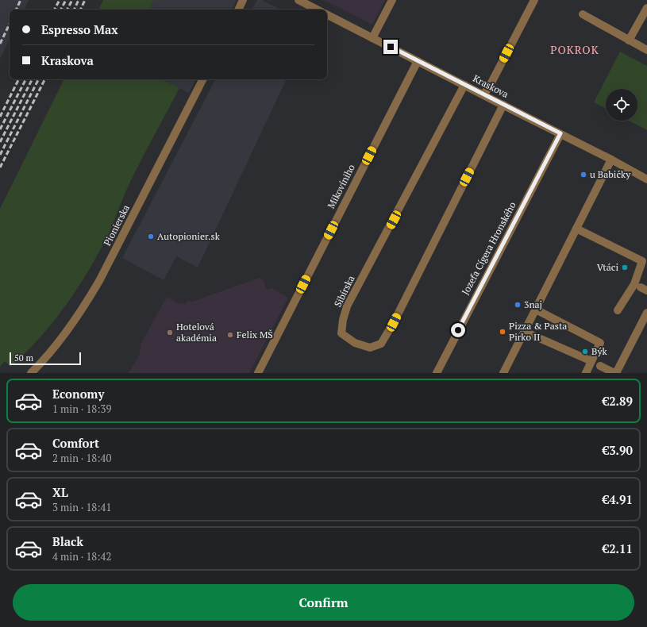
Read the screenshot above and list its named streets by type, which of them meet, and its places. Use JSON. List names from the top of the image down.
{
  "streets": {
    "street": [
      "Kraskova",
      "Mikovíniho",
      "Pionierska",
      "Jozefa Cígera Hronského",
      "Sibírska"
    ]
  },
  "crossings": [
    ["Kraskova", "Mikovíniho"],
    ["Kraskova", "Jozefa Cígera Hronského"],
    ["Kraskova", "Sibírska"]
  ],
  "districts": ["POKROK"],
  "places": [
    "u Babičky",
    "Autopionier.sk",
    "Vtáci",
    "3naj",
    "Pizza & Pasta Pirko II",
    "Hotelová akadémia",
    "Felix MŠ",
    "Býk"
  ],
  "scale_bar": "50 m",
  "page": {
    "banner": ["Espresso Max", "Kraskova"],
    "scale": "50 m",
    "list": [
      {
        "name": "Economy",
        "note": "1 min · 18:39",
        "value": "€2.89"
      },
      {
        "name": "Comfort",
        "note": "2 min · 18:40",
        "value": "€3.90"
      },
      {
        "name": "XL",
        "note": "3 min · 18:41",
        "value": "€4.91"
      },
      {
        "name": "Black",
        "note": "4 min · 18:42",
        "value": "€2.11"
      }
    ],
    "buttons": "Confirm"
  }
}
